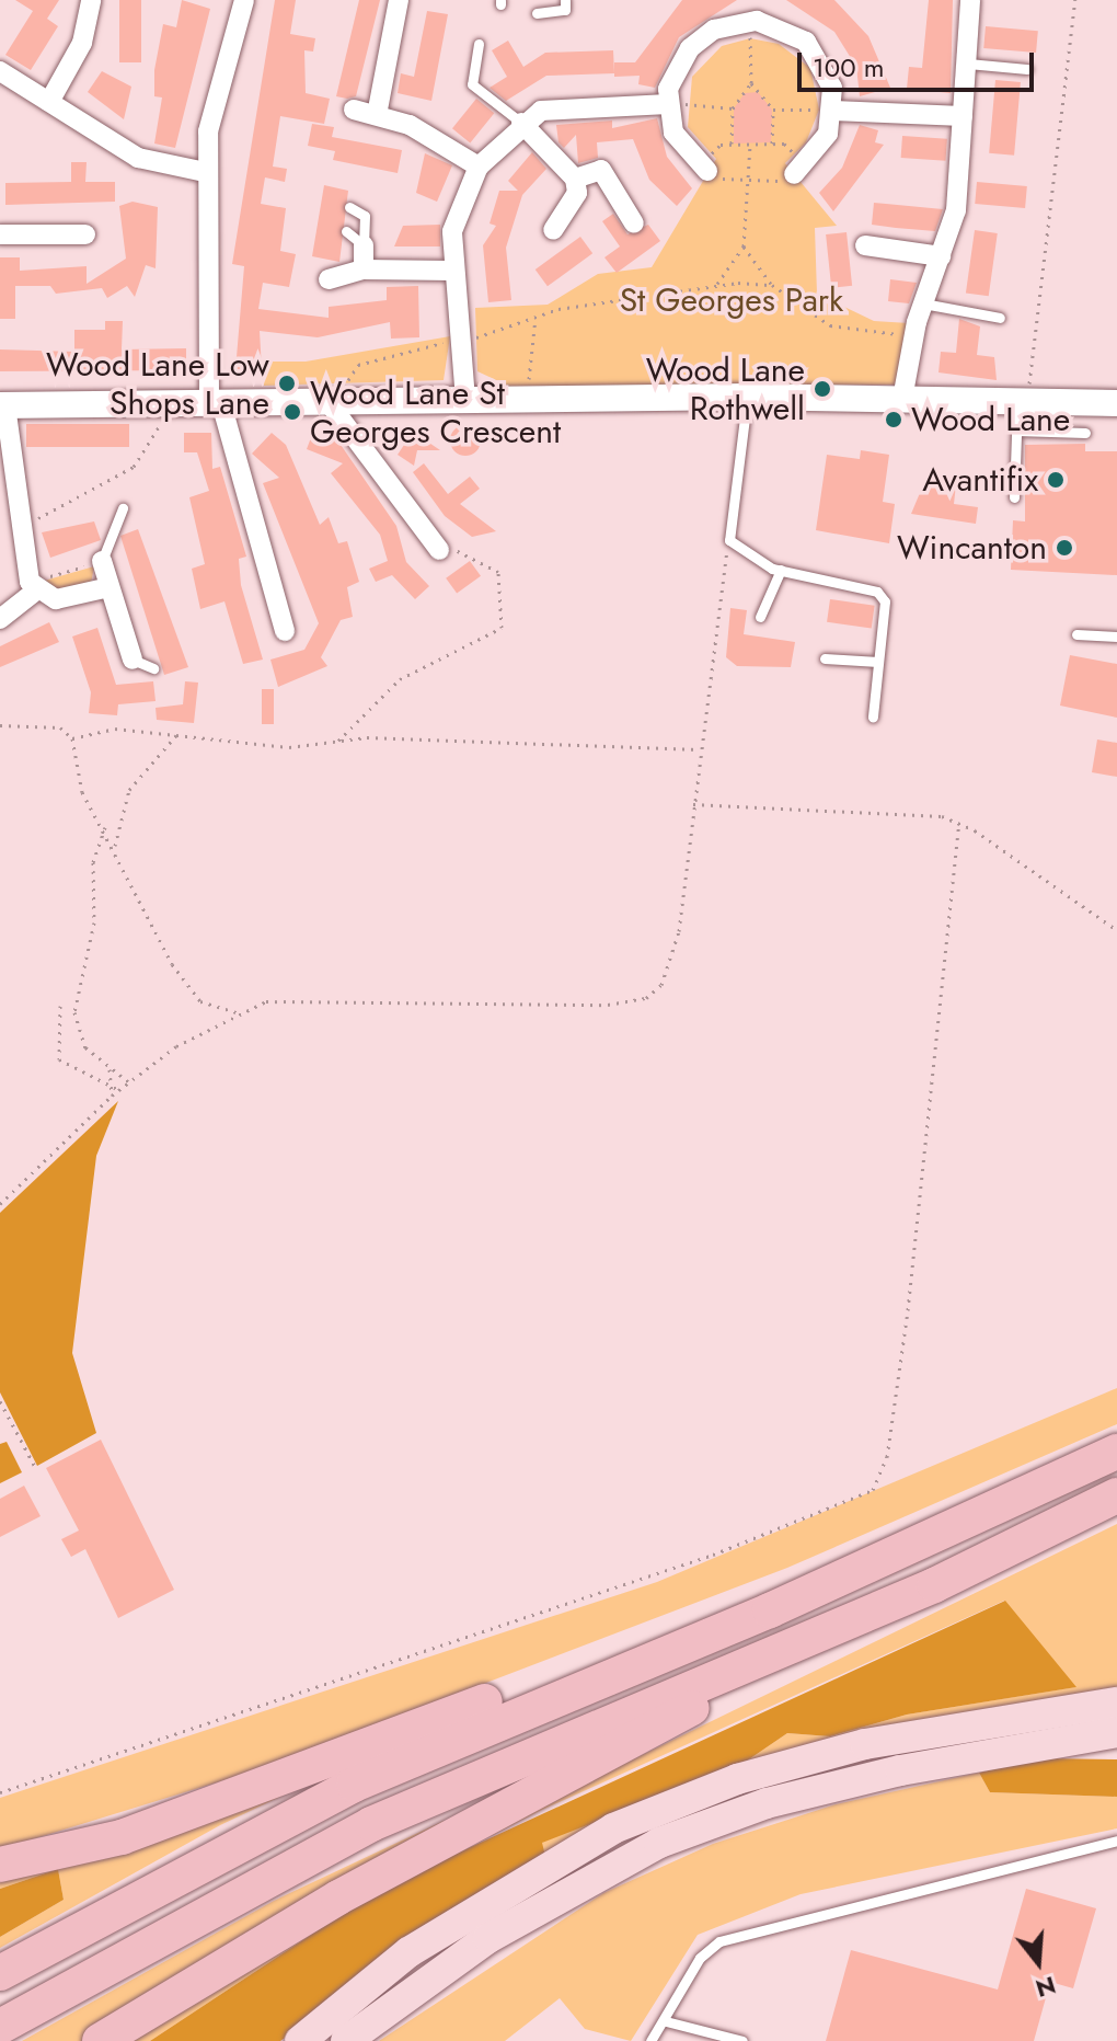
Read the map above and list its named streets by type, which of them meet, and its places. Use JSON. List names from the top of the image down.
{
  "parks": ["St Georges Park"],
  "places": [
    "Wood Lane Low Shops Lane",
    "Wood Lane Rothwell",
    "Wood Lane St Georges Crescent",
    "Wood Lane",
    "Avantifix",
    "Wincanton"
  ],
  "scale_bar": "100 m",
  "north": "bottom"
}
